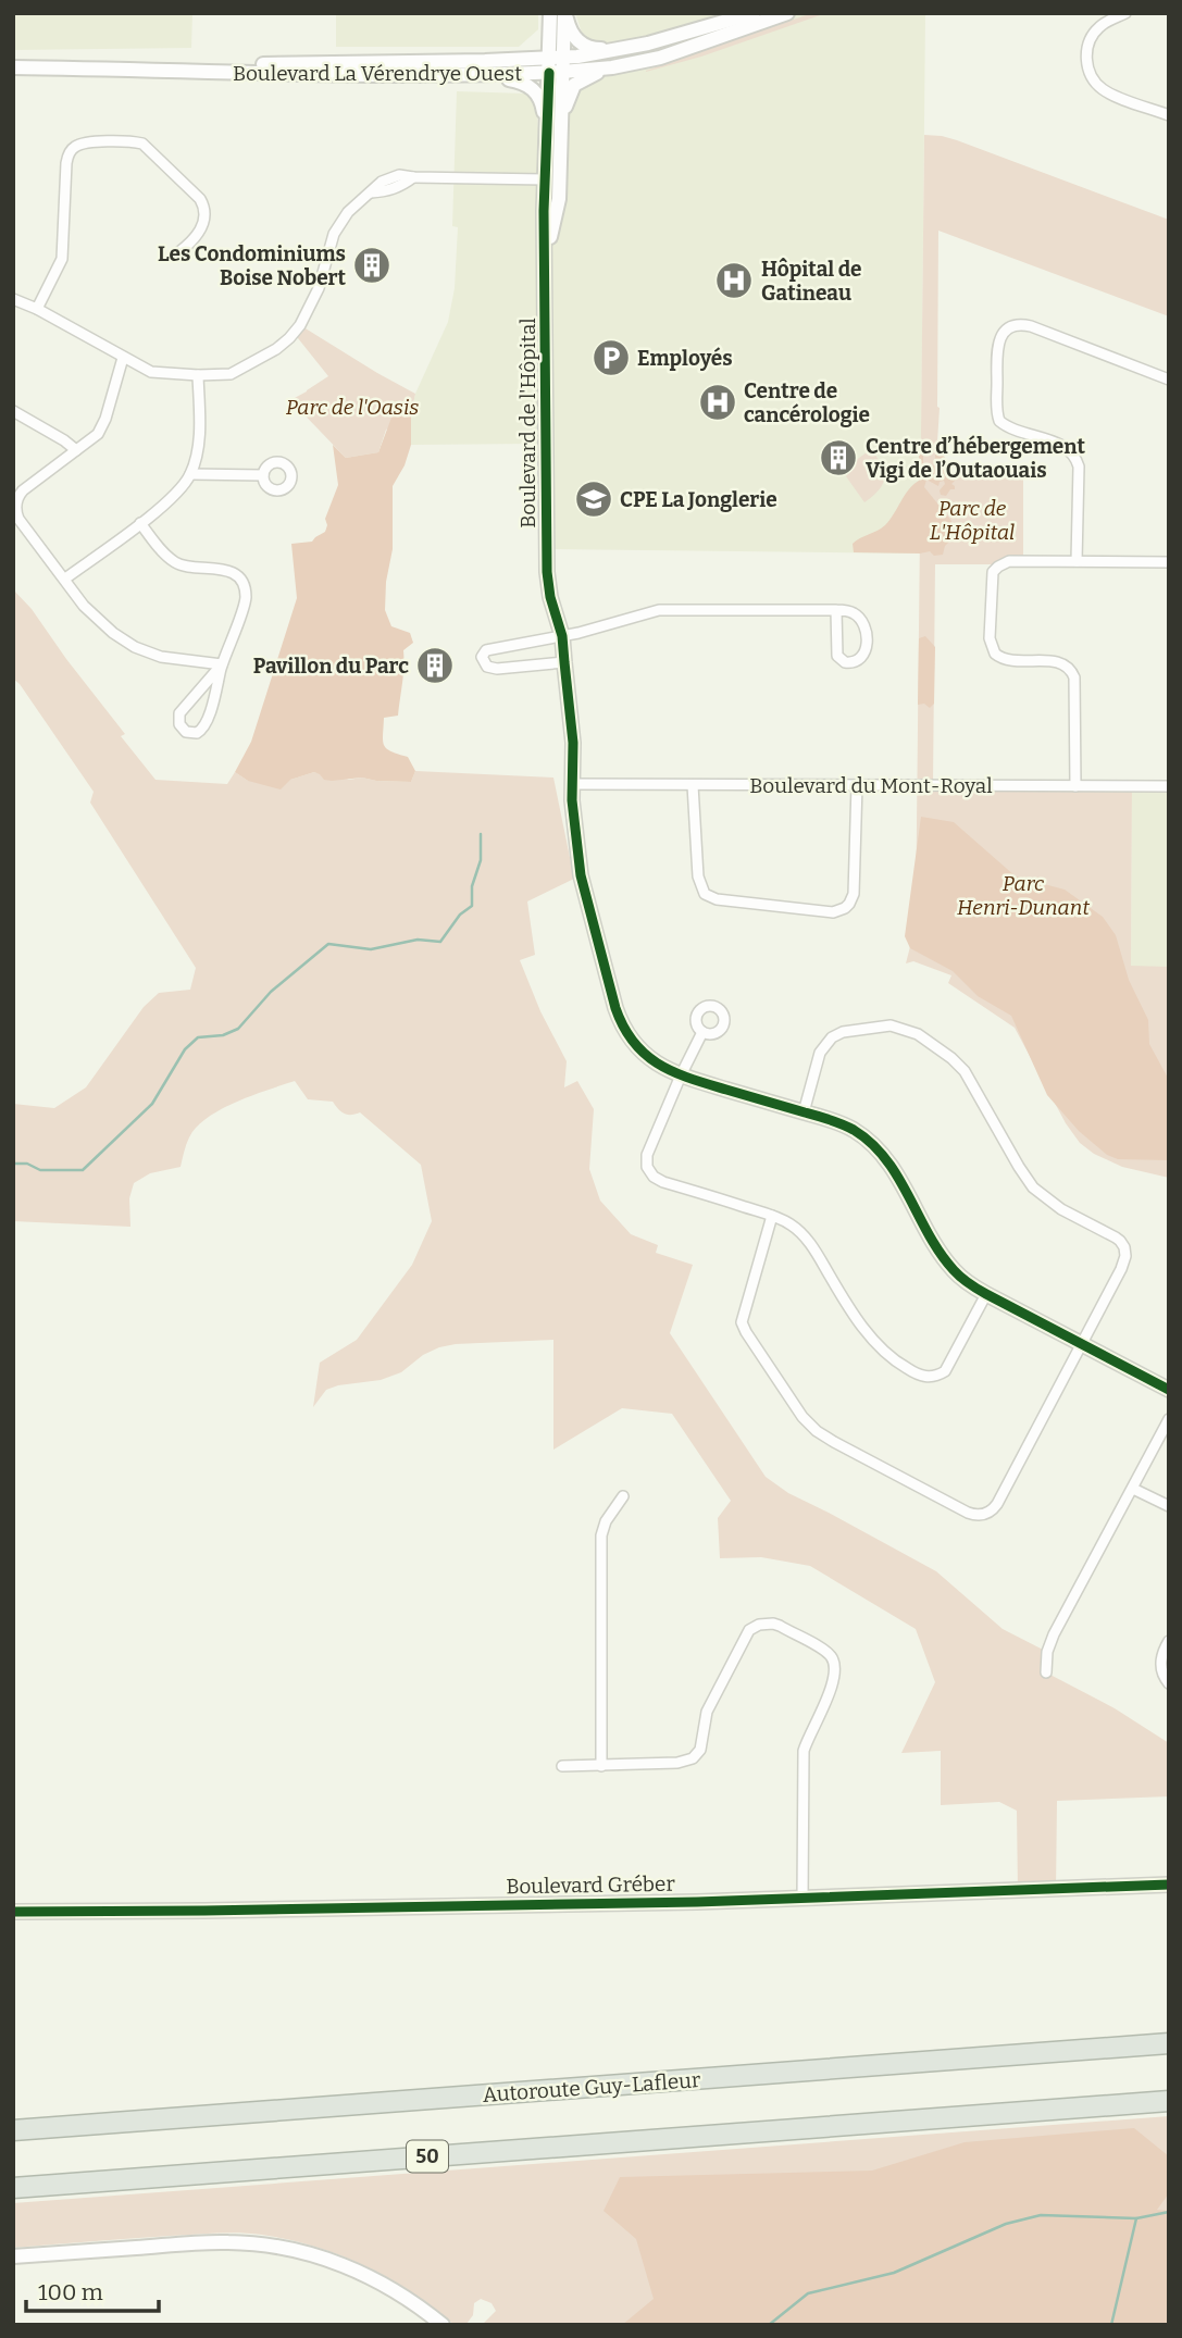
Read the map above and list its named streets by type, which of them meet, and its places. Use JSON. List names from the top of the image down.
{
  "streets": {
    "highway": ["Autoroute Guy-Lafleur", "50"],
    "street": [
      "Boulevard La Vérendrye Ouest",
      "Boulevard de l'Hôpital",
      "Boulevard du Mont-Royal",
      "Boulevard Gréber"
    ]
  },
  "crossings": [
    ["Boulevard La Vérendrye Ouest", "Boulevard de l'Hôpital"],
    ["Boulevard de l'Hôpital", "Boulevard du Mont-Royal"]
  ],
  "parks": ["Parc de l'Oasis", "Parc de L'Hôpital", "Parc Henri-Dunant"],
  "places": {
    "building": ["Les Condominiums Boise Nobert", "Centre d’hébergement Vigi de l’Outaouais", "Pavillon du Parc"],
    "hospital": ["Hôpital de Gatineau", "Centre de cancérologie"],
    "parking": ["Employés"],
    "school or university": ["CPE La Jonglerie"]
  },
  "scale_bar": "100 m"
}
